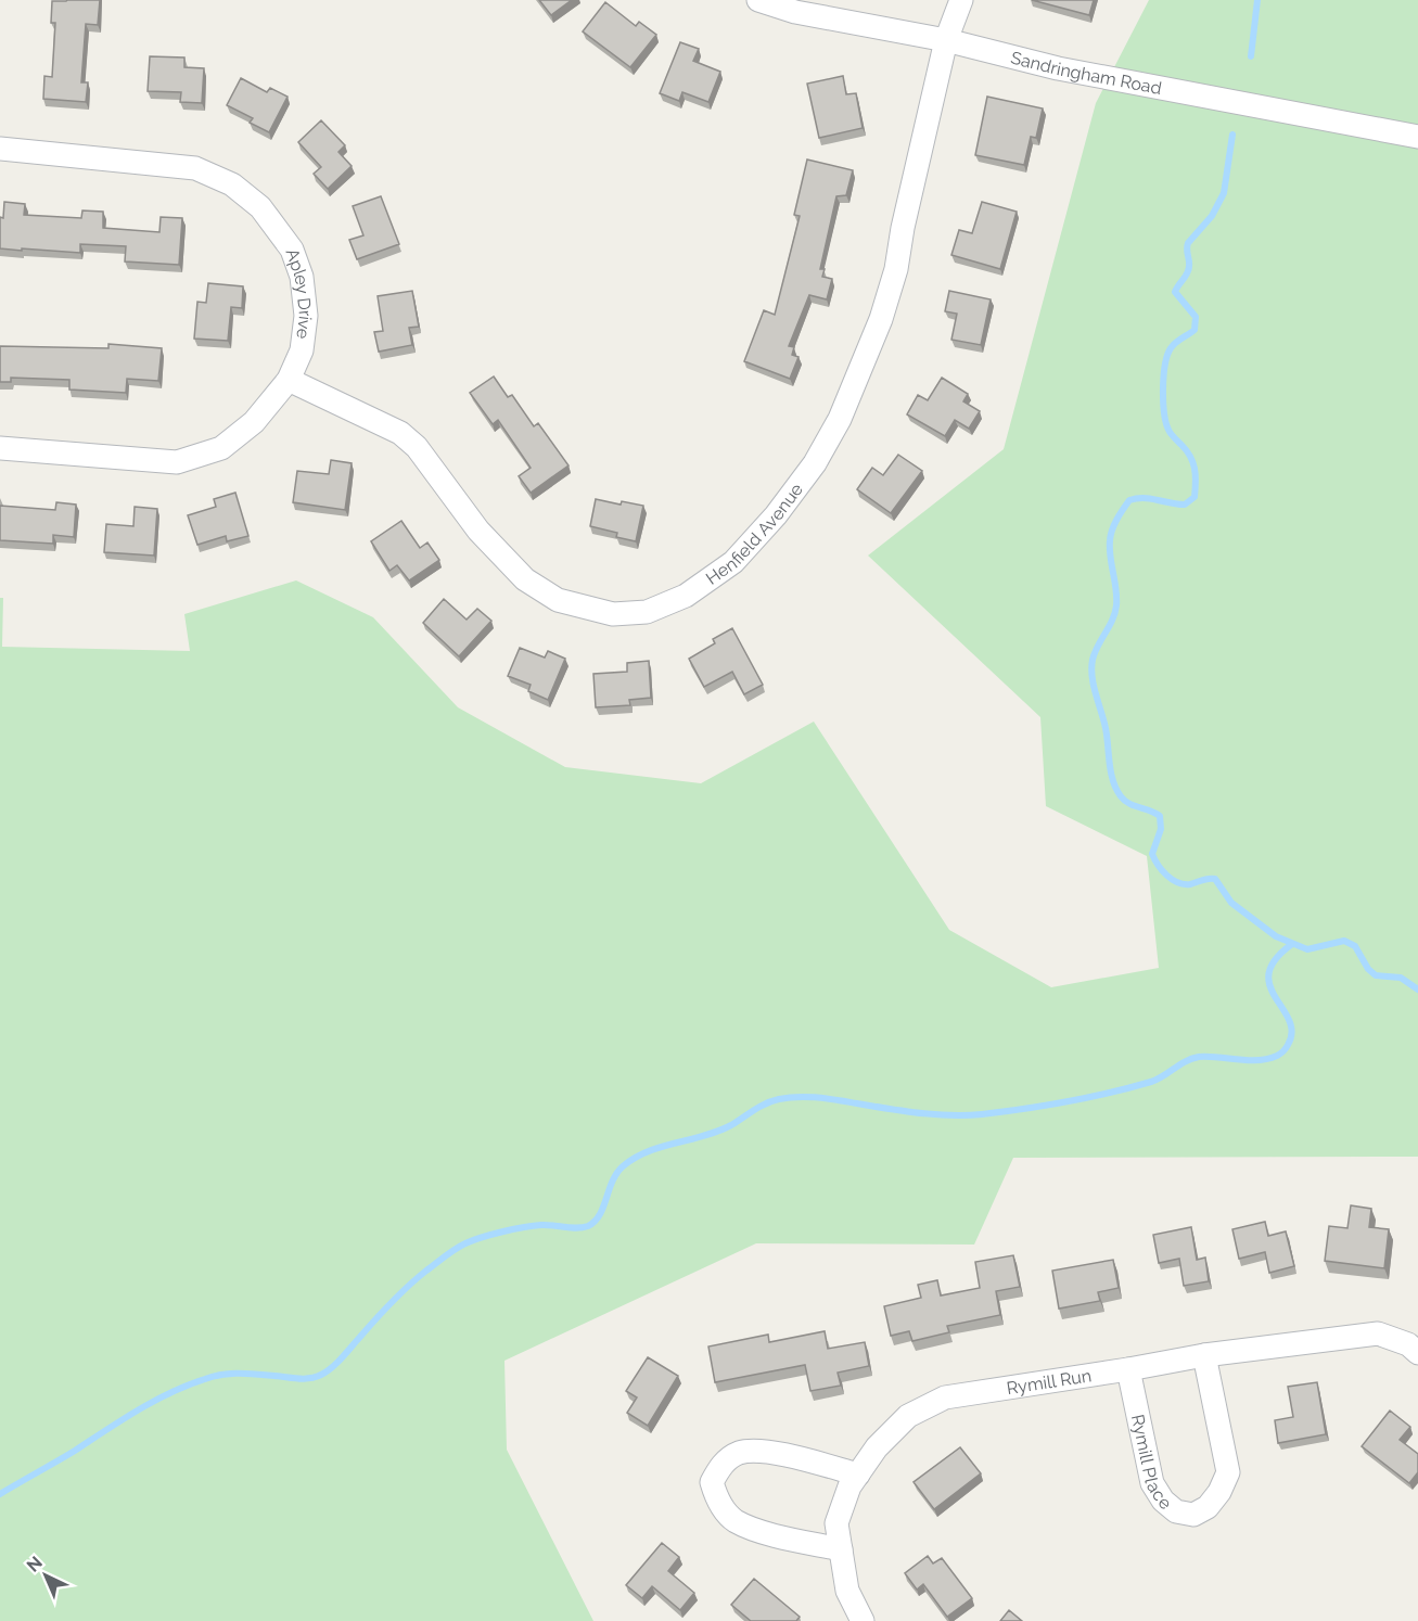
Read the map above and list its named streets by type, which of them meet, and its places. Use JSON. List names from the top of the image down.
{
  "streets": {
    "street": [
      "Sandringham Road",
      "Apley Drive",
      "Henfield Avenue",
      "Rymill Run",
      "Rymill Place"
    ]
  },
  "crossings": [
    ["Sandringham Road", "Henfield Avenue"],
    ["Apley Drive", "Henfield Avenue"],
    ["Rymill Run", "Rymill Place"]
  ],
  "north": "top left"
}
